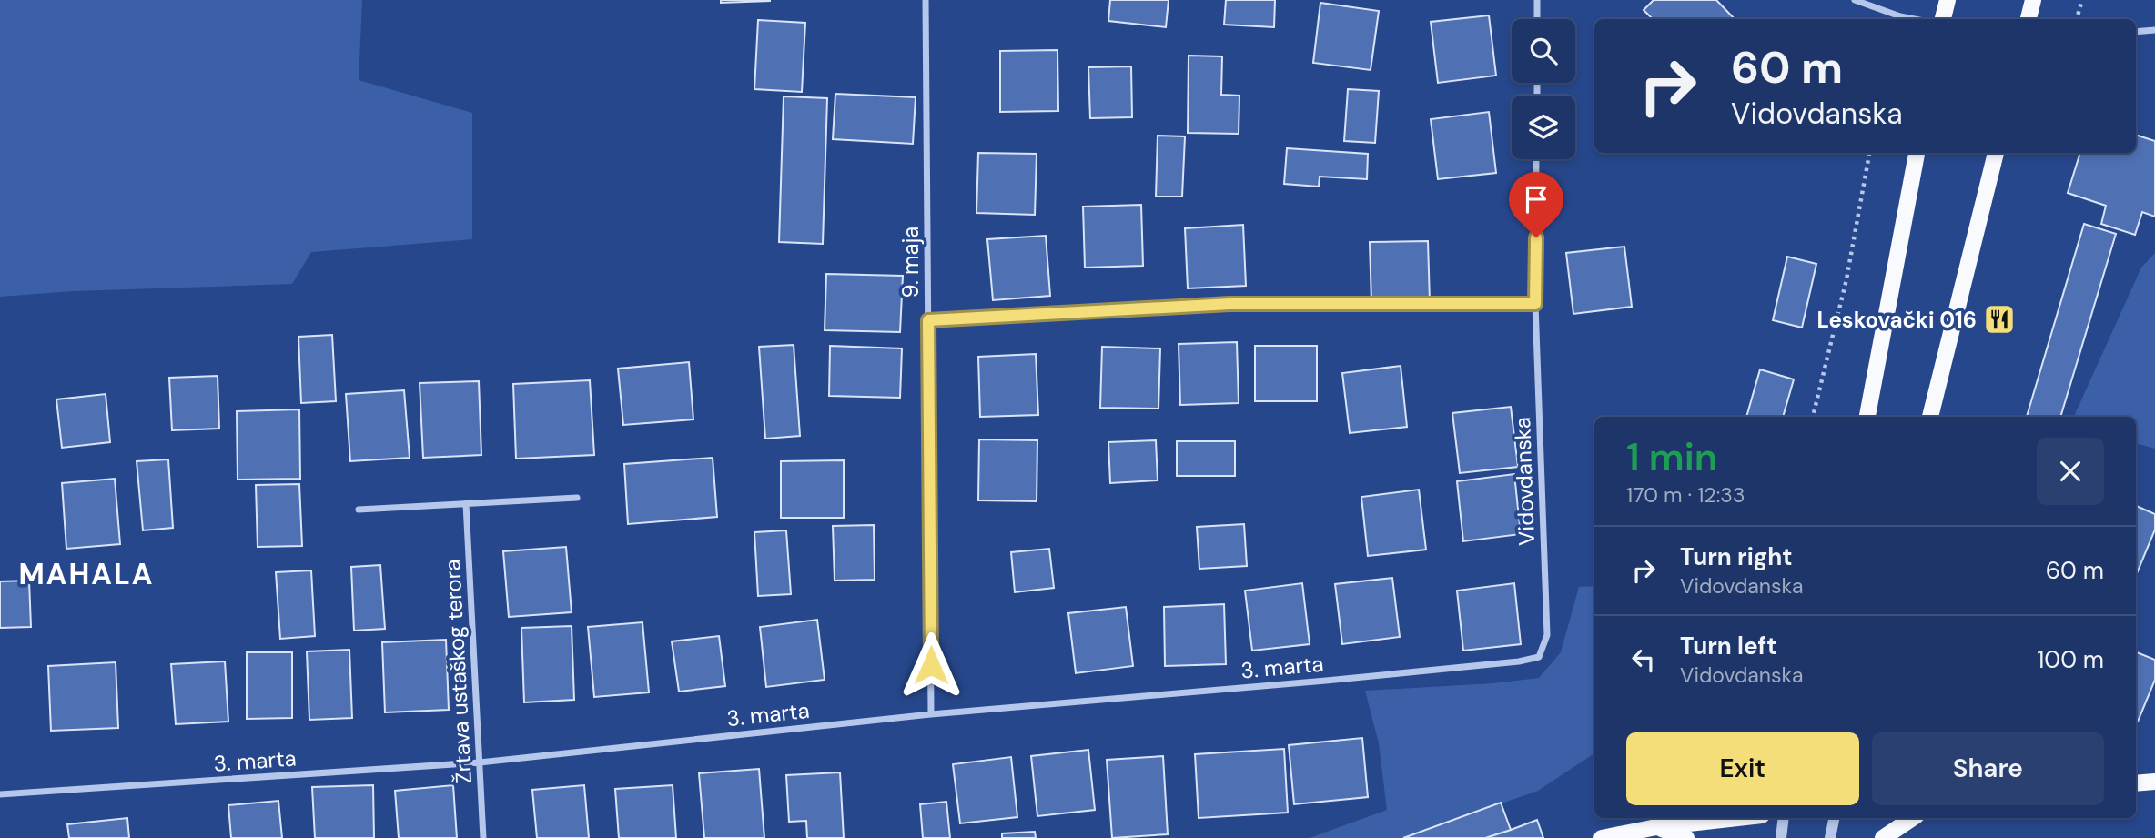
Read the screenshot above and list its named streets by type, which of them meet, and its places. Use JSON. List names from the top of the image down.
{
  "streets": {
    "street": [
      "9. maja",
      "Vidovdanska",
      "3. marta",
      "Žrtava ustaškog terora"
    ]
  },
  "crossings": [
    ["9. maja", "3. marta"],
    ["Vidovdanska", "3. marta"],
    ["3. marta", "Žrtava ustaškog terora"]
  ],
  "districts": ["MAHALA"],
  "places": {
    "restaurant": ["Leskovački 016"]
  },
  "page": {
    "turn": ["60 m", "Vidovdanska"],
    "heading": ["1 min", "170 m · 12:33"],
    "list": [
      {
        "name": "Turn right",
        "note": "Vidovdanska",
        "value": "60 m"
      },
      {
        "name": "Turn left",
        "note": "Vidovdanska",
        "value": "100 m"
      }
    ],
    "buttons": ["Exit", "Share"]
  }
}
